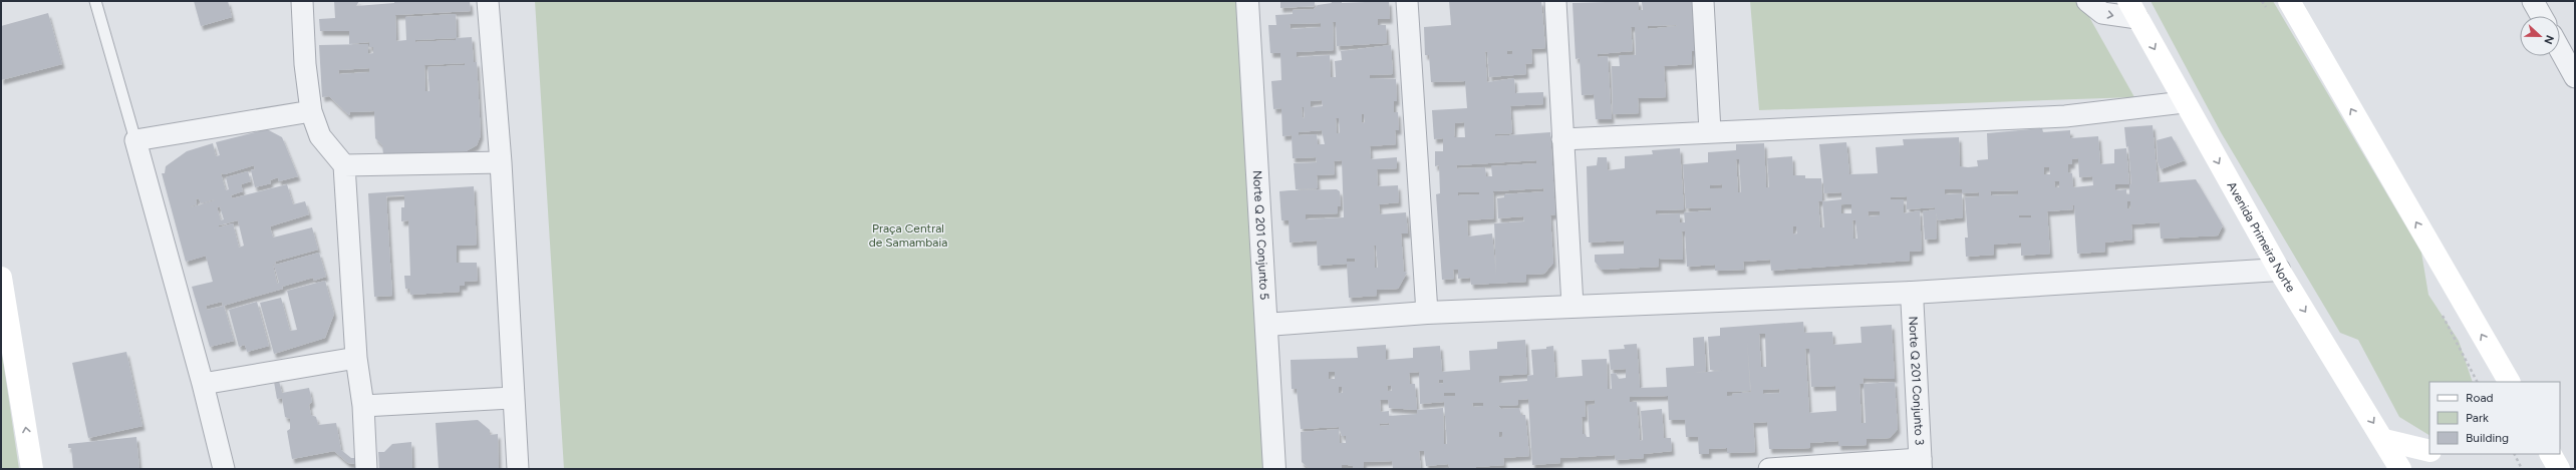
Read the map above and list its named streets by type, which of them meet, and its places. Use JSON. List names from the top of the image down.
{
  "streets": {
    "main road": ["Avenida Primeira Norte"],
    "street": ["Norte Q 201 Conjunto 5", "Norte Q 201 Conjunto 3"]
  },
  "parks": ["Praça Central de Samambaia"],
  "legend": ["Road", "Park", "Building"],
  "north": "right"
}
